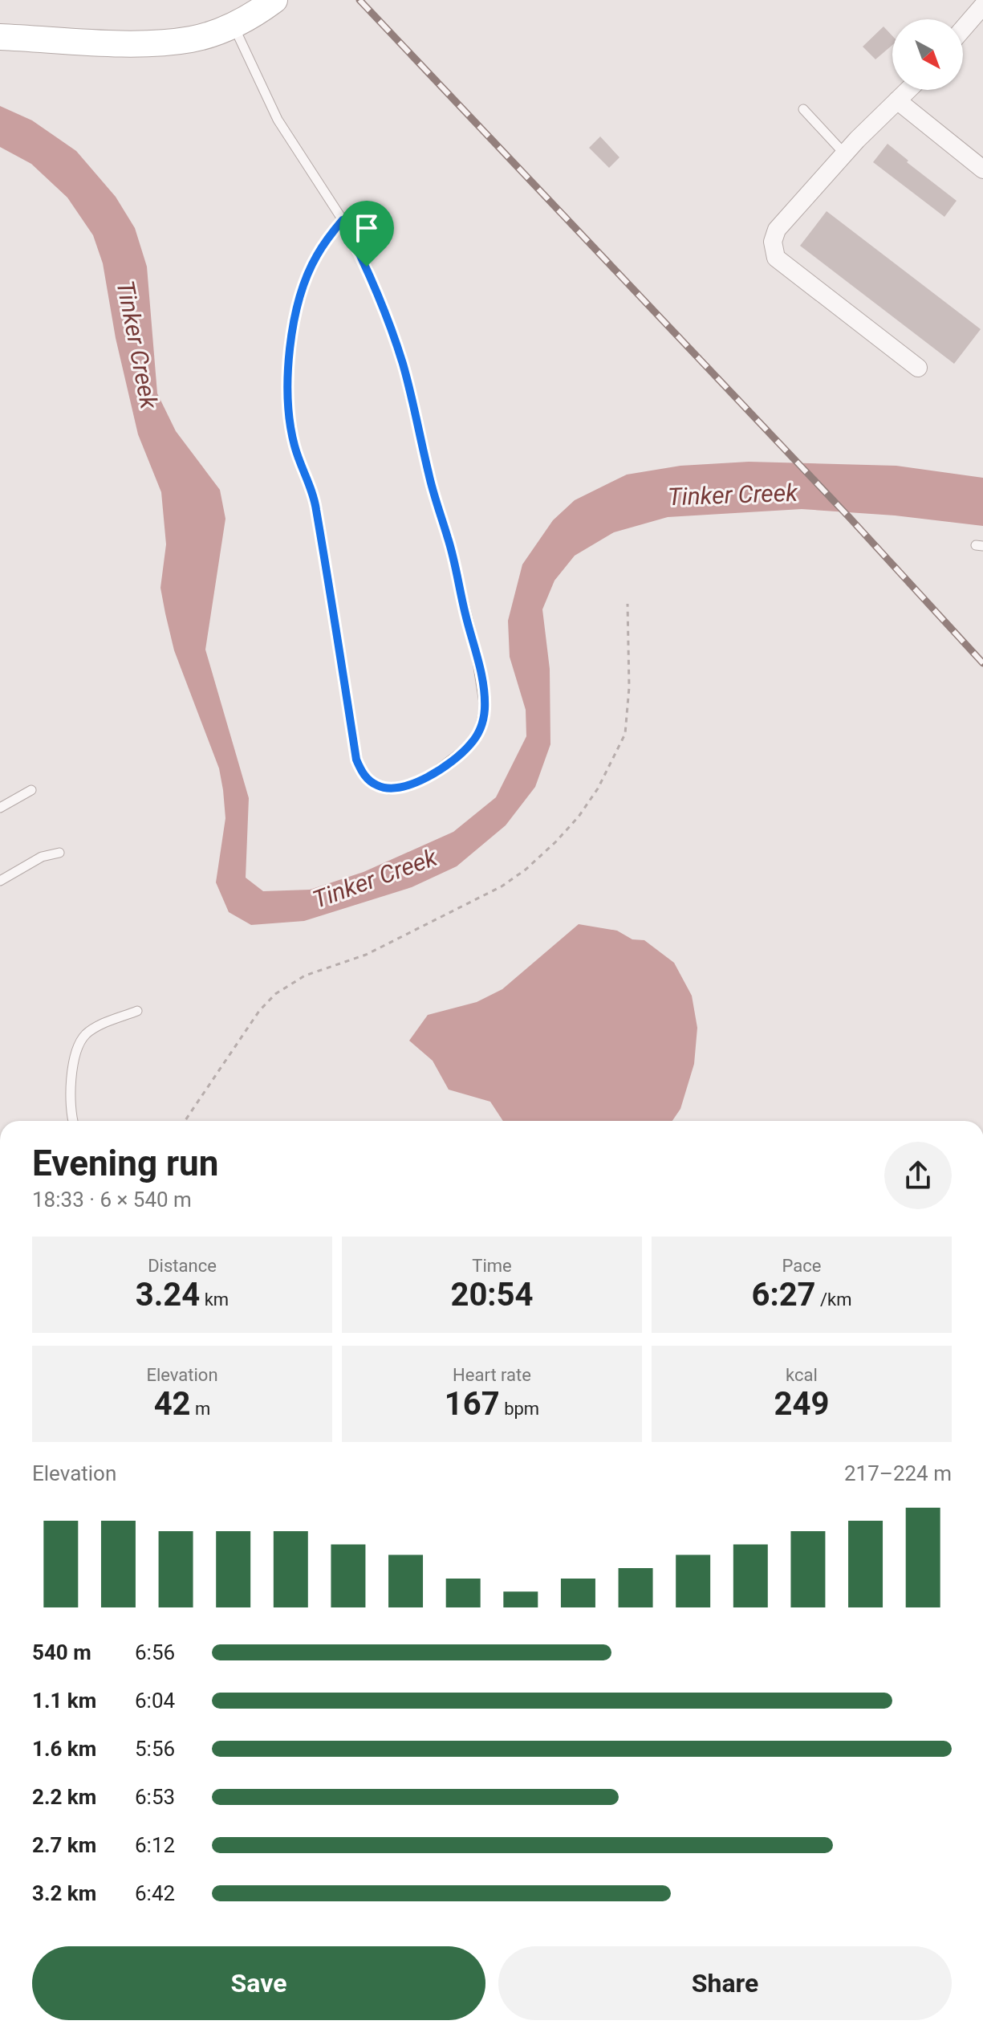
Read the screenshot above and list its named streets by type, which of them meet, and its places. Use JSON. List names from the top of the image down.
{
  "water": ["Tinker Creek"],
  "north": "bottom right",
  "page": {
    "heading": ["Evening run", "18:33 · 6 × 540 m"],
    "stats": [
      ["Distance", "3.24 km"],
      ["Time", "20:54"],
      ["Pace", "6:27 /km"],
      ["Elevation", "42 m"],
      ["Heart rate", "167 bpm"],
      ["kcal", "249"]
    ],
    "chart": ["Elevation", "217–224 m"],
    "list": [
      {
        "name": "540 m",
        "note": "6:56"
      },
      {
        "name": "1.1 km",
        "note": "6:04"
      },
      {
        "name": "1.6 km",
        "note": "5:56"
      },
      {
        "name": "2.2 km",
        "note": "6:53"
      },
      {
        "name": "2.7 km",
        "note": "6:12"
      },
      {
        "name": "3.2 km",
        "note": "6:42"
      }
    ],
    "buttons": ["Save", "Share"]
  }
}
